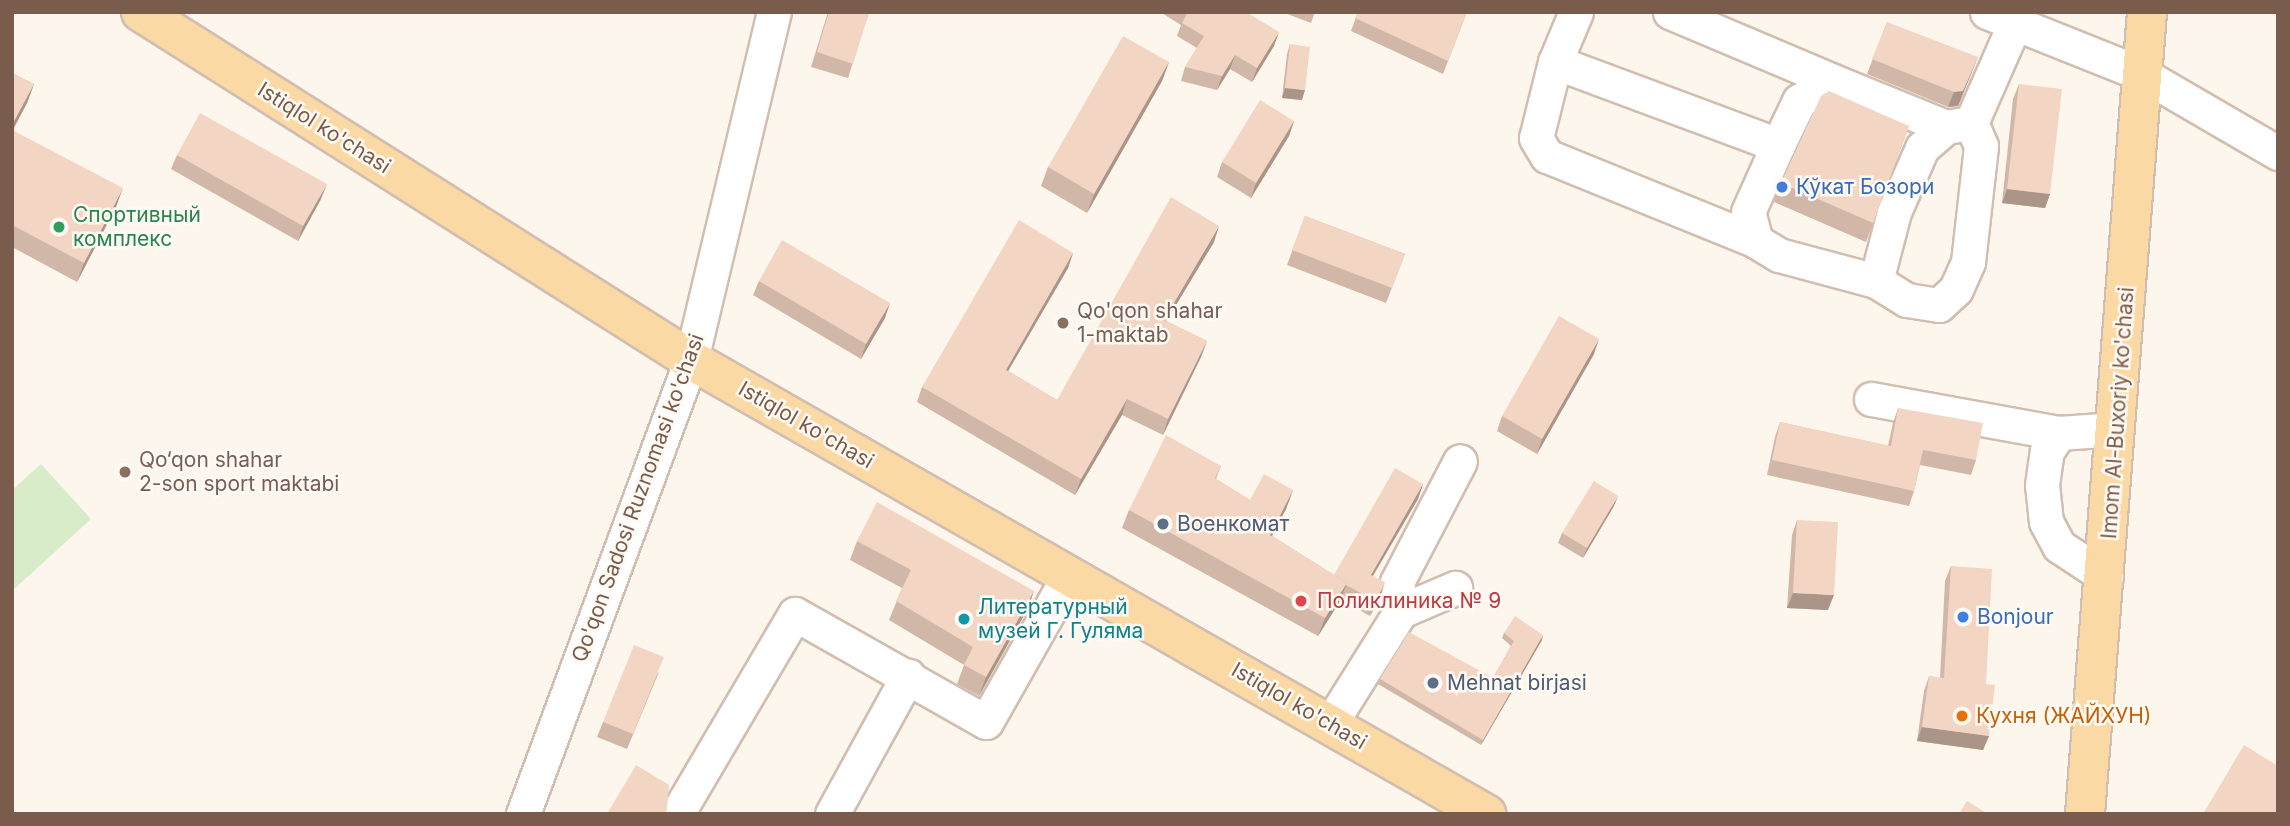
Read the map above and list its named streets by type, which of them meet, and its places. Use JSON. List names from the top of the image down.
{
  "streets": {
    "main road": ["Istiqlol ko'chasi", "Imom Al-Buxoriy ko'chasi"],
    "street": ["Qo'qon Sadosi Ruznomasi ko'chasi"]
  },
  "crossings": [
    ["Istiqlol ko'chasi", "Qo'qon Sadosi Ruznomasi ko'chasi"]
  ],
  "places": [
    "Кўкат Бозори",
    "Спортивный комплекс",
    "Qo'qon shahar 1-maktab",
    "Qo‘qon shahar 2-son sport maktabi",
    "Военкомат",
    "Поликлиника № 9",
    "Bonjour",
    "Литературный музей Г. Гуляма",
    "Mehnat birjasi",
    "Кухня (ЖАЙХУН)"
  ]
}
